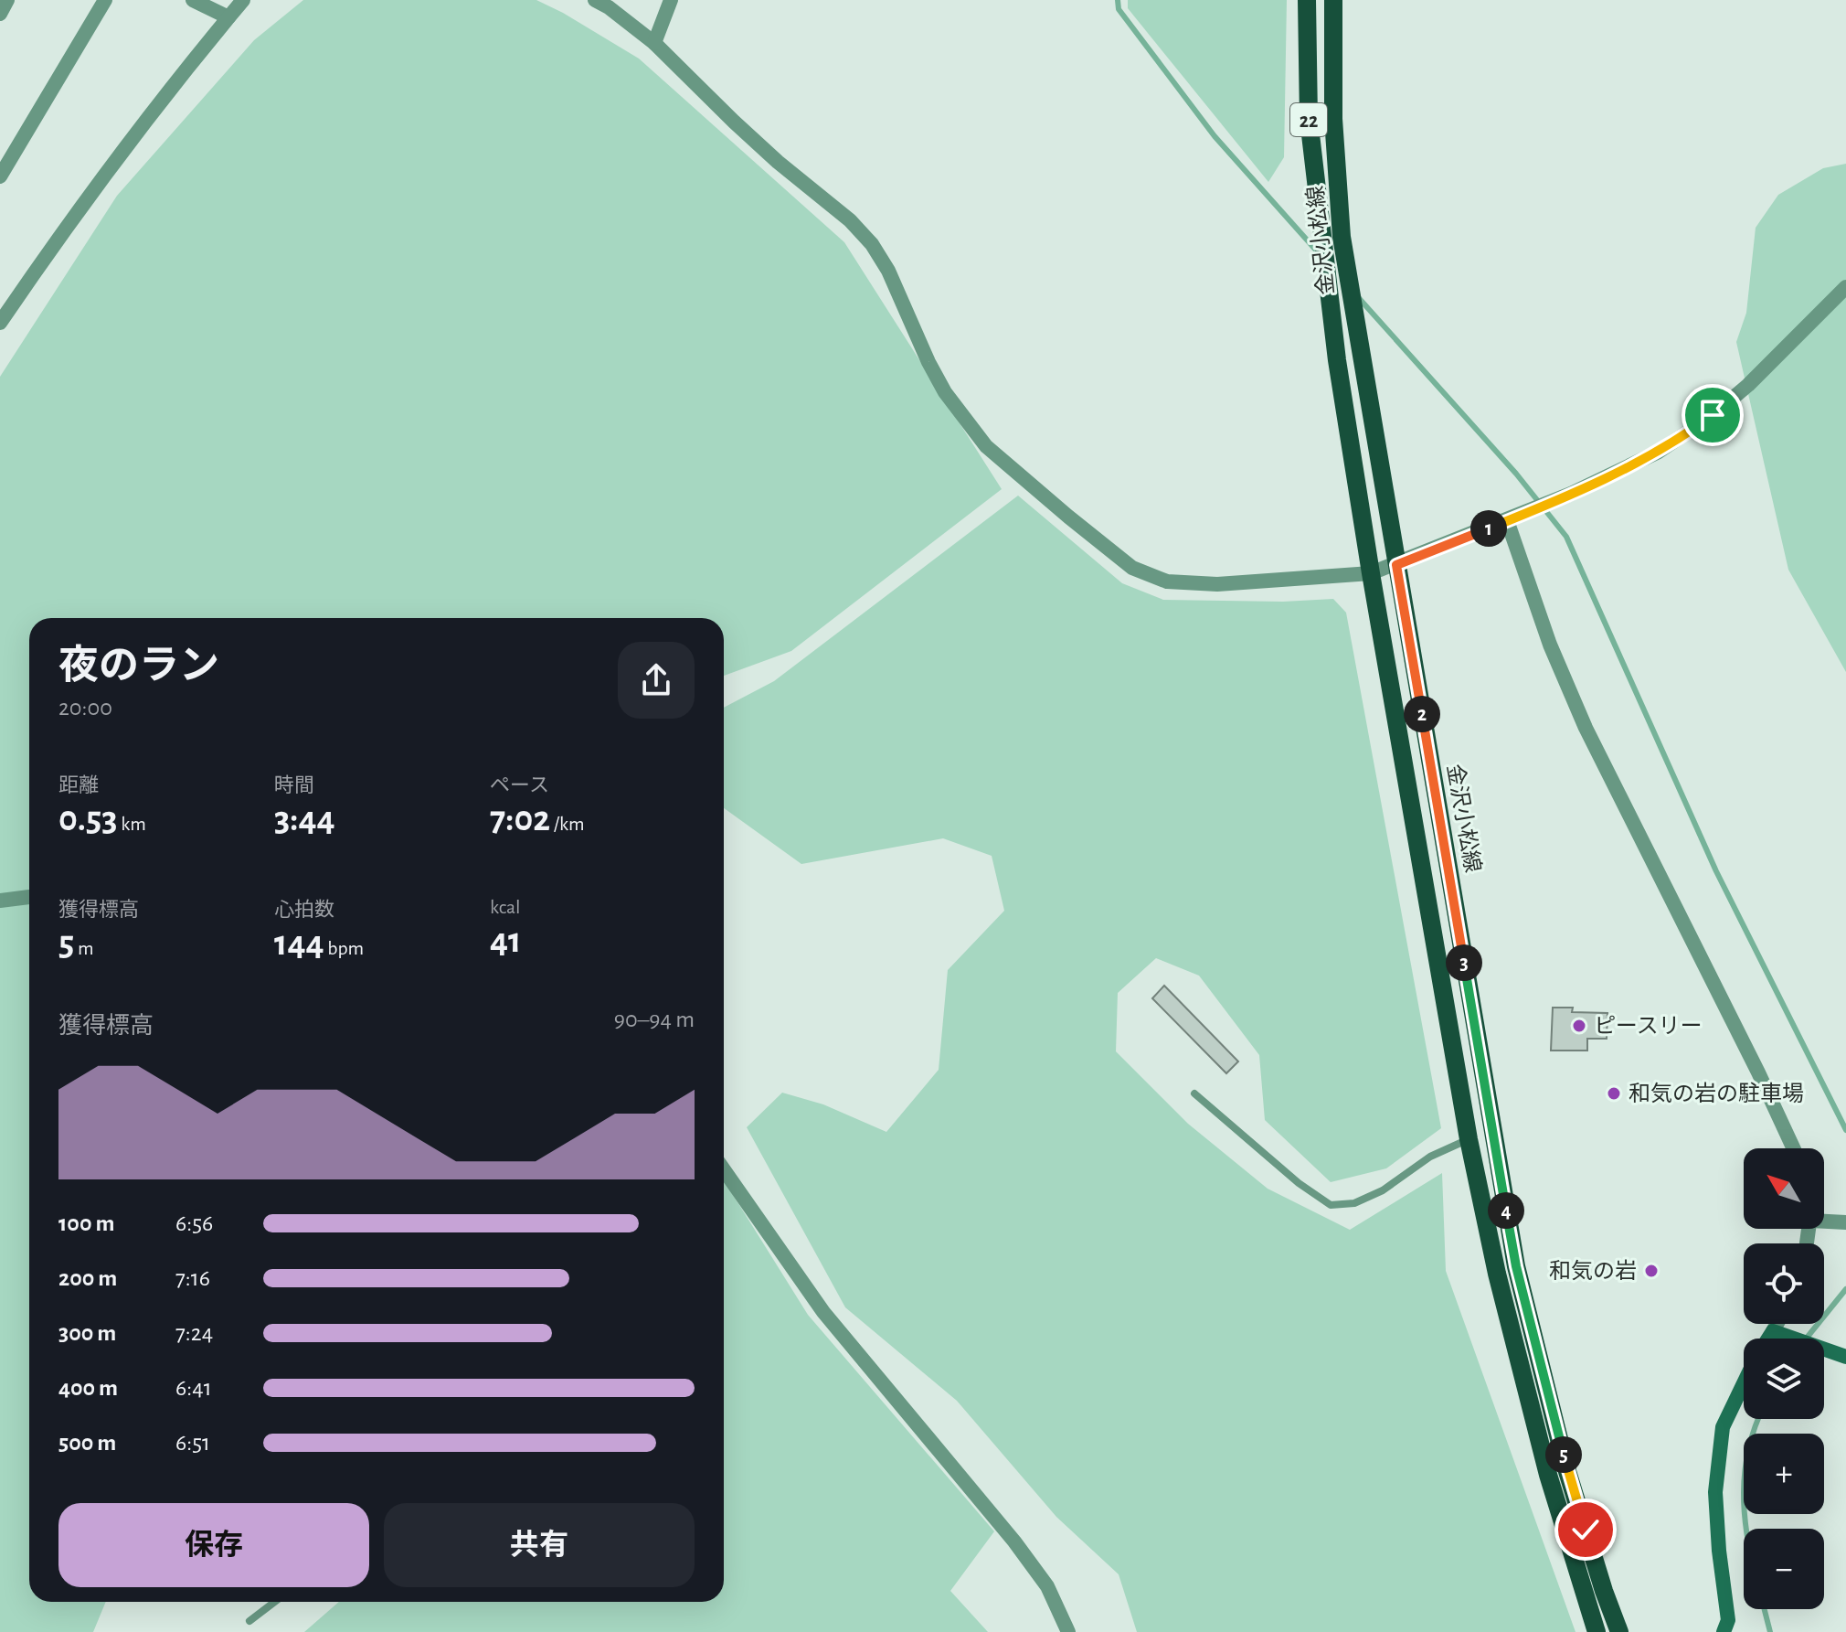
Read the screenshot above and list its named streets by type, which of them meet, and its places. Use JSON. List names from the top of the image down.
{
  "streets": {
    "main road": ["22", "金沢小松線"]
  },
  "places": ["ピースリー", "和気の岩の駐車場", "和気の岩"],
  "north": "top left",
  "page": {
    "pins": [
      "1",
      "2",
      "3",
      "4",
      "5"
    ],
    "heading": ["夜のラン", "20:00"],
    "stats": [
      ["距離", "0.53 km"],
      ["時間", "3:44"],
      ["ペース", "7:02 /km"],
      ["獲得標高", "5 m"],
      ["心拍数", "144 bpm"],
      ["kcal", "41"]
    ],
    "chart": ["獲得標高", "90–94 m"],
    "map_buttons": ["+", "−"],
    "list": [
      {
        "name": "100 m",
        "note": "6:56"
      },
      {
        "name": "200 m",
        "note": "7:16"
      },
      {
        "name": "300 m",
        "note": "7:24"
      },
      {
        "name": "400 m",
        "note": "6:41"
      },
      {
        "name": "500 m",
        "note": "6:51"
      }
    ],
    "buttons": ["保存", "共有"]
  }
}
